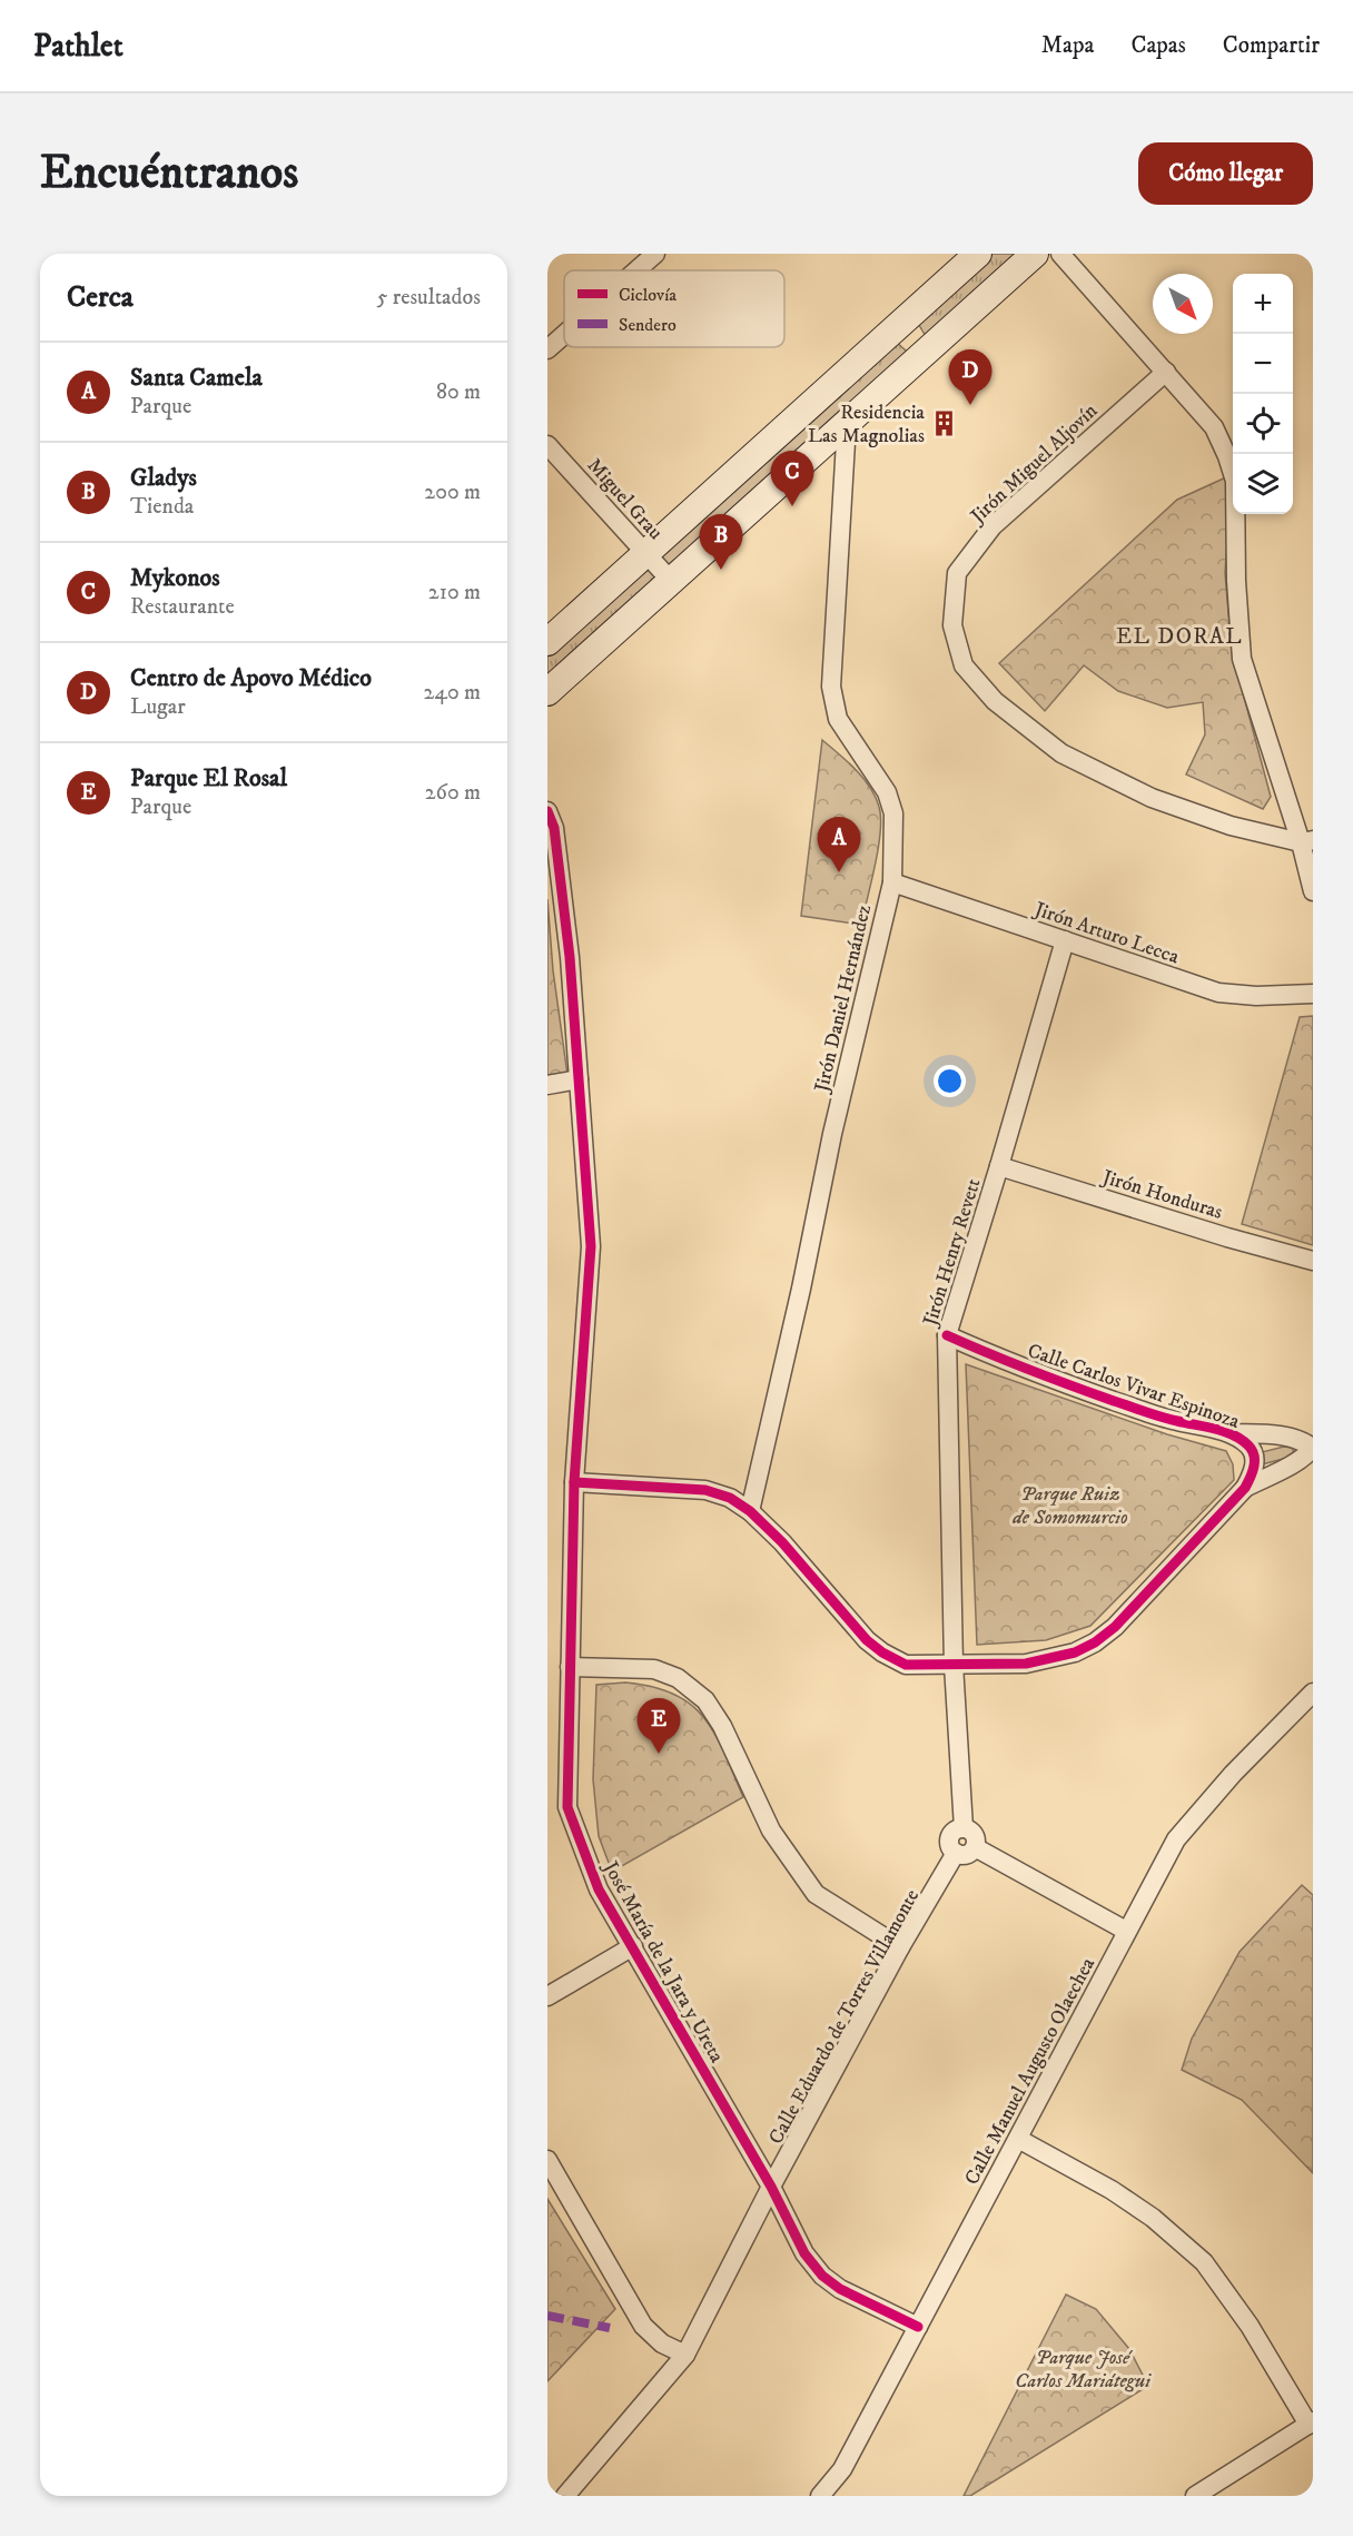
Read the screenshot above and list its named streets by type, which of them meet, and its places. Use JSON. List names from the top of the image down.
{
  "streets": {
    "street": [
      "Jirón Miguel Aljovín",
      "Miguel Grau",
      "Jirón Arturo Lecca",
      "Jirón Daniel Hernández",
      "Jirón Honduras",
      "Jirón Henry Revett",
      "Calle Carlos Vivar Espinoza",
      "José María de la Jara y Ureta",
      "Calle Eduardo de Torres Villamonte",
      "Calle Manuel Augusto Olaechea"
    ]
  },
  "crossings": [
    ["Jirón Arturo Lecca", "Jirón Daniel Hernández"],
    ["Jirón Arturo Lecca", "Jirón Henry Revett"],
    ["Jirón Honduras", "Jirón Henry Revett"],
    ["Jirón Henry Revett", "Calle Carlos Vivar Espinoza"],
    ["Jirón Henry Revett", "Calle Eduardo de Torres Villamonte"],
    ["José María de la Jara y Ureta", "Calle Eduardo de Torres Villamonte"],
    ["José María de la Jara y Ureta", "Calle Manuel Augusto Olaechea"]
  ],
  "districts": ["EL DORAL"],
  "parks": ["Parque Ruiz de Somomurcio", "Parque José Carlos Mariátegui"],
  "places": {
    "building": ["Residencia Las Magnolias"]
  },
  "legend": ["Ciclovía", "Sendero"],
  "north": "bottom right",
  "page": {
    "header": "Pathlet",
    "nav": ["Mapa", "Capas", "Compartir"],
    "buttons": "Cómo llegar",
    "title": "Encuéntranos",
    "heading": ["Cerca", "5 resultados"],
    "map_buttons": ["+", "−"],
    "list": [
      {
        "mark": "A",
        "name": "Santa Camela",
        "note": "Parque",
        "value": "80 m"
      },
      {
        "mark": "B",
        "name": "Gladys",
        "note": "Tienda",
        "value": "200 m"
      },
      {
        "mark": "C",
        "name": "Mykonos",
        "note": "Restaurante",
        "value": "210 m"
      },
      {
        "mark": "D",
        "name": "Centro de Apovo Médico",
        "note": "Lugar",
        "value": "240 m"
      },
      {
        "mark": "E",
        "name": "Parque El Rosal",
        "note": "Parque",
        "value": "260 m"
      }
    ],
    "pins": [
      "D",
      "C",
      "B",
      "A",
      "E"
    ]
  }
}
